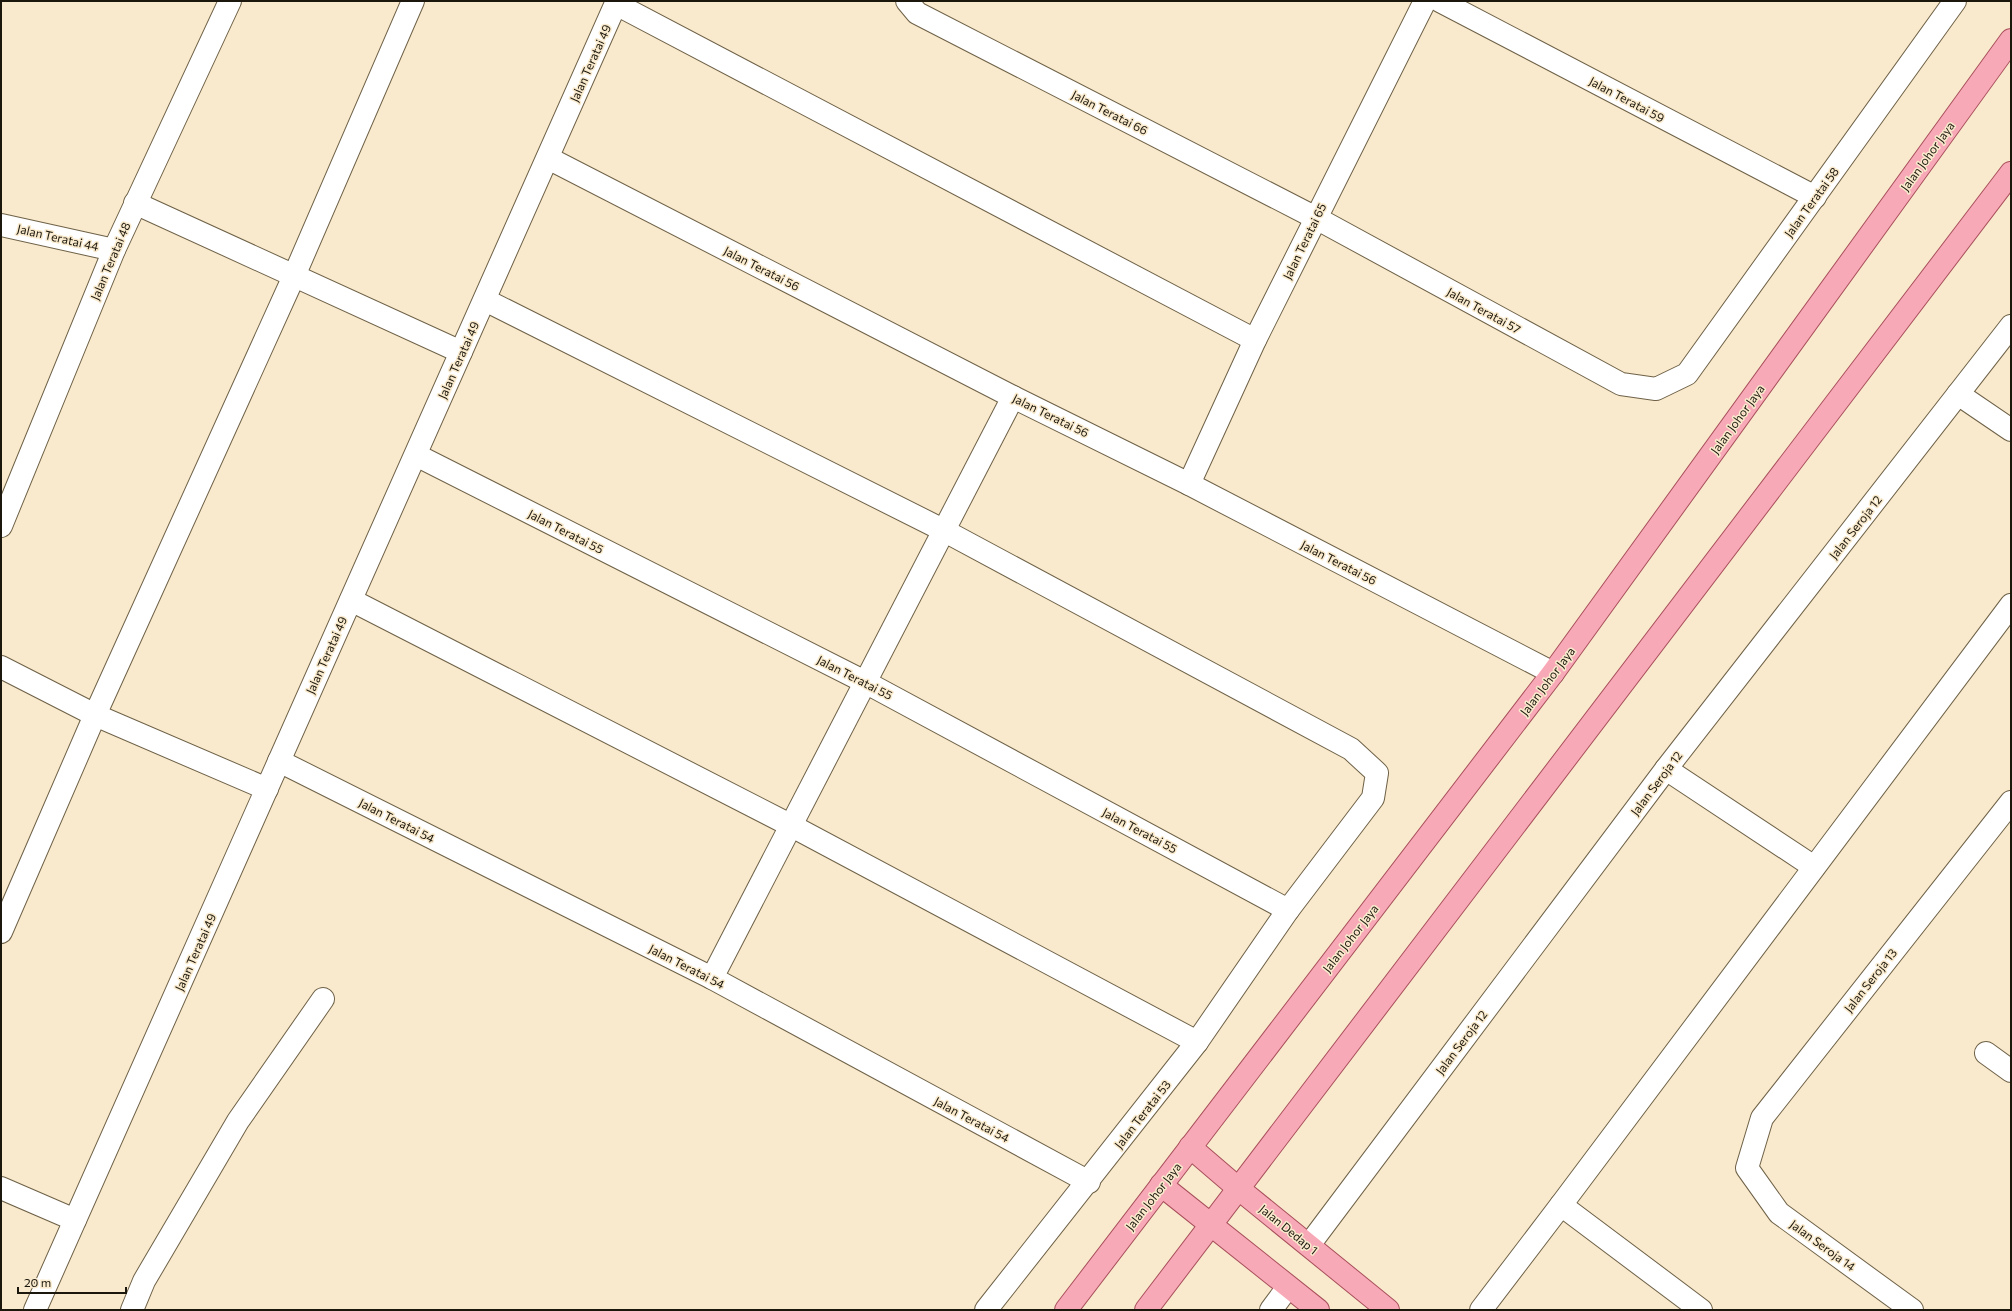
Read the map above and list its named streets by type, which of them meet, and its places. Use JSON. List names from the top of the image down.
{
  "streets": {
    "main road": ["Jalan Johor Jaya", "Jalan Dedap 1"],
    "street": [
      "Jalan Teratai 49",
      "Jalan Teratai 59",
      "Jalan Teratai 66",
      "Jalan Teratai 58",
      "Jalan Teratai 44",
      "Jalan Teratai 65",
      "Jalan Teratai 48",
      "Jalan Teratai 56",
      "Jalan Teratai 57",
      "Jalan Seroja 12",
      "Jalan Teratai 55",
      "Jalan Teratai 54",
      "Jalan Seroja 13",
      "Jalan Teratai 53",
      "Jalan Seroja 14"
    ]
  },
  "crossings": [
    ["Jalan Teratai 49", "Jalan Teratai 56"],
    ["Jalan Teratai 49", "Jalan Teratai 55"],
    ["Jalan Teratai 49", "Jalan Teratai 54"],
    ["Jalan Teratai 59", "Jalan Teratai 58"],
    ["Jalan Teratai 66", "Jalan Teratai 65"],
    ["Jalan Teratai 66", "Jalan Teratai 57"],
    ["Jalan Johor Jaya", "Jalan Teratai 56"],
    ["Jalan Johor Jaya", "Jalan Dedap 1"],
    ["Jalan Teratai 58", "Jalan Teratai 57"],
    ["Jalan Teratai 44", "Jalan Teratai 48"],
    ["Jalan Teratai 65", "Jalan Teratai 56"],
    ["Jalan Teratai 65", "Jalan Teratai 57"],
    ["Jalan Seroja 12", "Jalan Dedap 1"],
    ["Jalan Teratai 55", "Jalan Teratai 53"],
    ["Jalan Teratai 54", "Jalan Teratai 53"],
    ["Jalan Seroja 13", "Jalan Seroja 14"]
  ],
  "scale_bar": "20 m"
}
